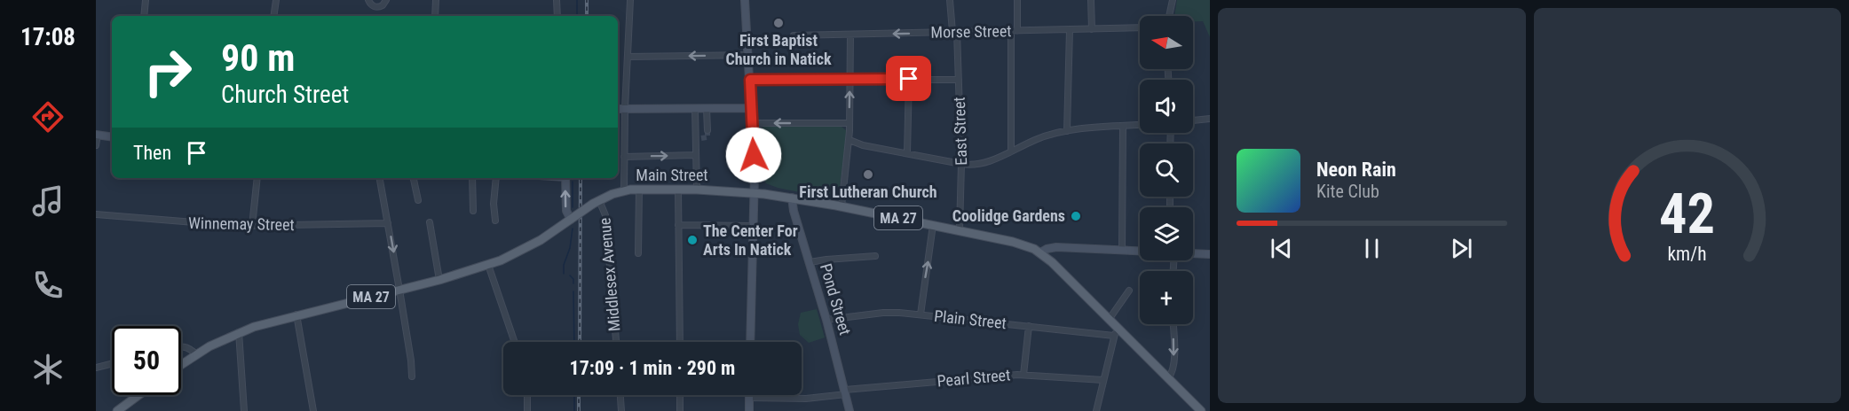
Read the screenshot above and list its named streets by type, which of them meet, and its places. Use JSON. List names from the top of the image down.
{
  "streets": {
    "main road": ["Main Street", "MA 27"],
    "street": [
      "Morse Street",
      "East Street",
      "Winnemay Street",
      "Middlesex Avenue",
      "Pond Street",
      "Plain Street",
      "Pearl Street"
    ]
  },
  "crossings": [
    ["Morse Street", "East Street"],
    ["East Street", "MA 27"],
    ["Main Street", "MA 27"],
    ["Main Street", "Middlesex Avenue"],
    ["MA 27", "Middlesex Avenue"],
    ["MA 27", "Pond Street"],
    ["MA 27", "Plain Street"],
    ["Pond Street", "Plain Street"],
    ["Pond Street", "Pearl Street"]
  ],
  "places": [
    "First Baptist Church in Natick",
    "First Lutheran Church",
    "Coolidge Gardens",
    "The Center For Arts In Natick"
  ],
  "north": "left",
  "page": {
    "tabs": "17:08",
    "map_buttons": "+",
    "turn": ["90 m", "Church Street"],
    "then": "Then",
    "song": ["Neon Rain", "Kite Club"],
    "limit": "50",
    "trip": "17:09 · 1 min · 290 m",
    "gauge": ["42", "km/h"]
  }
}
